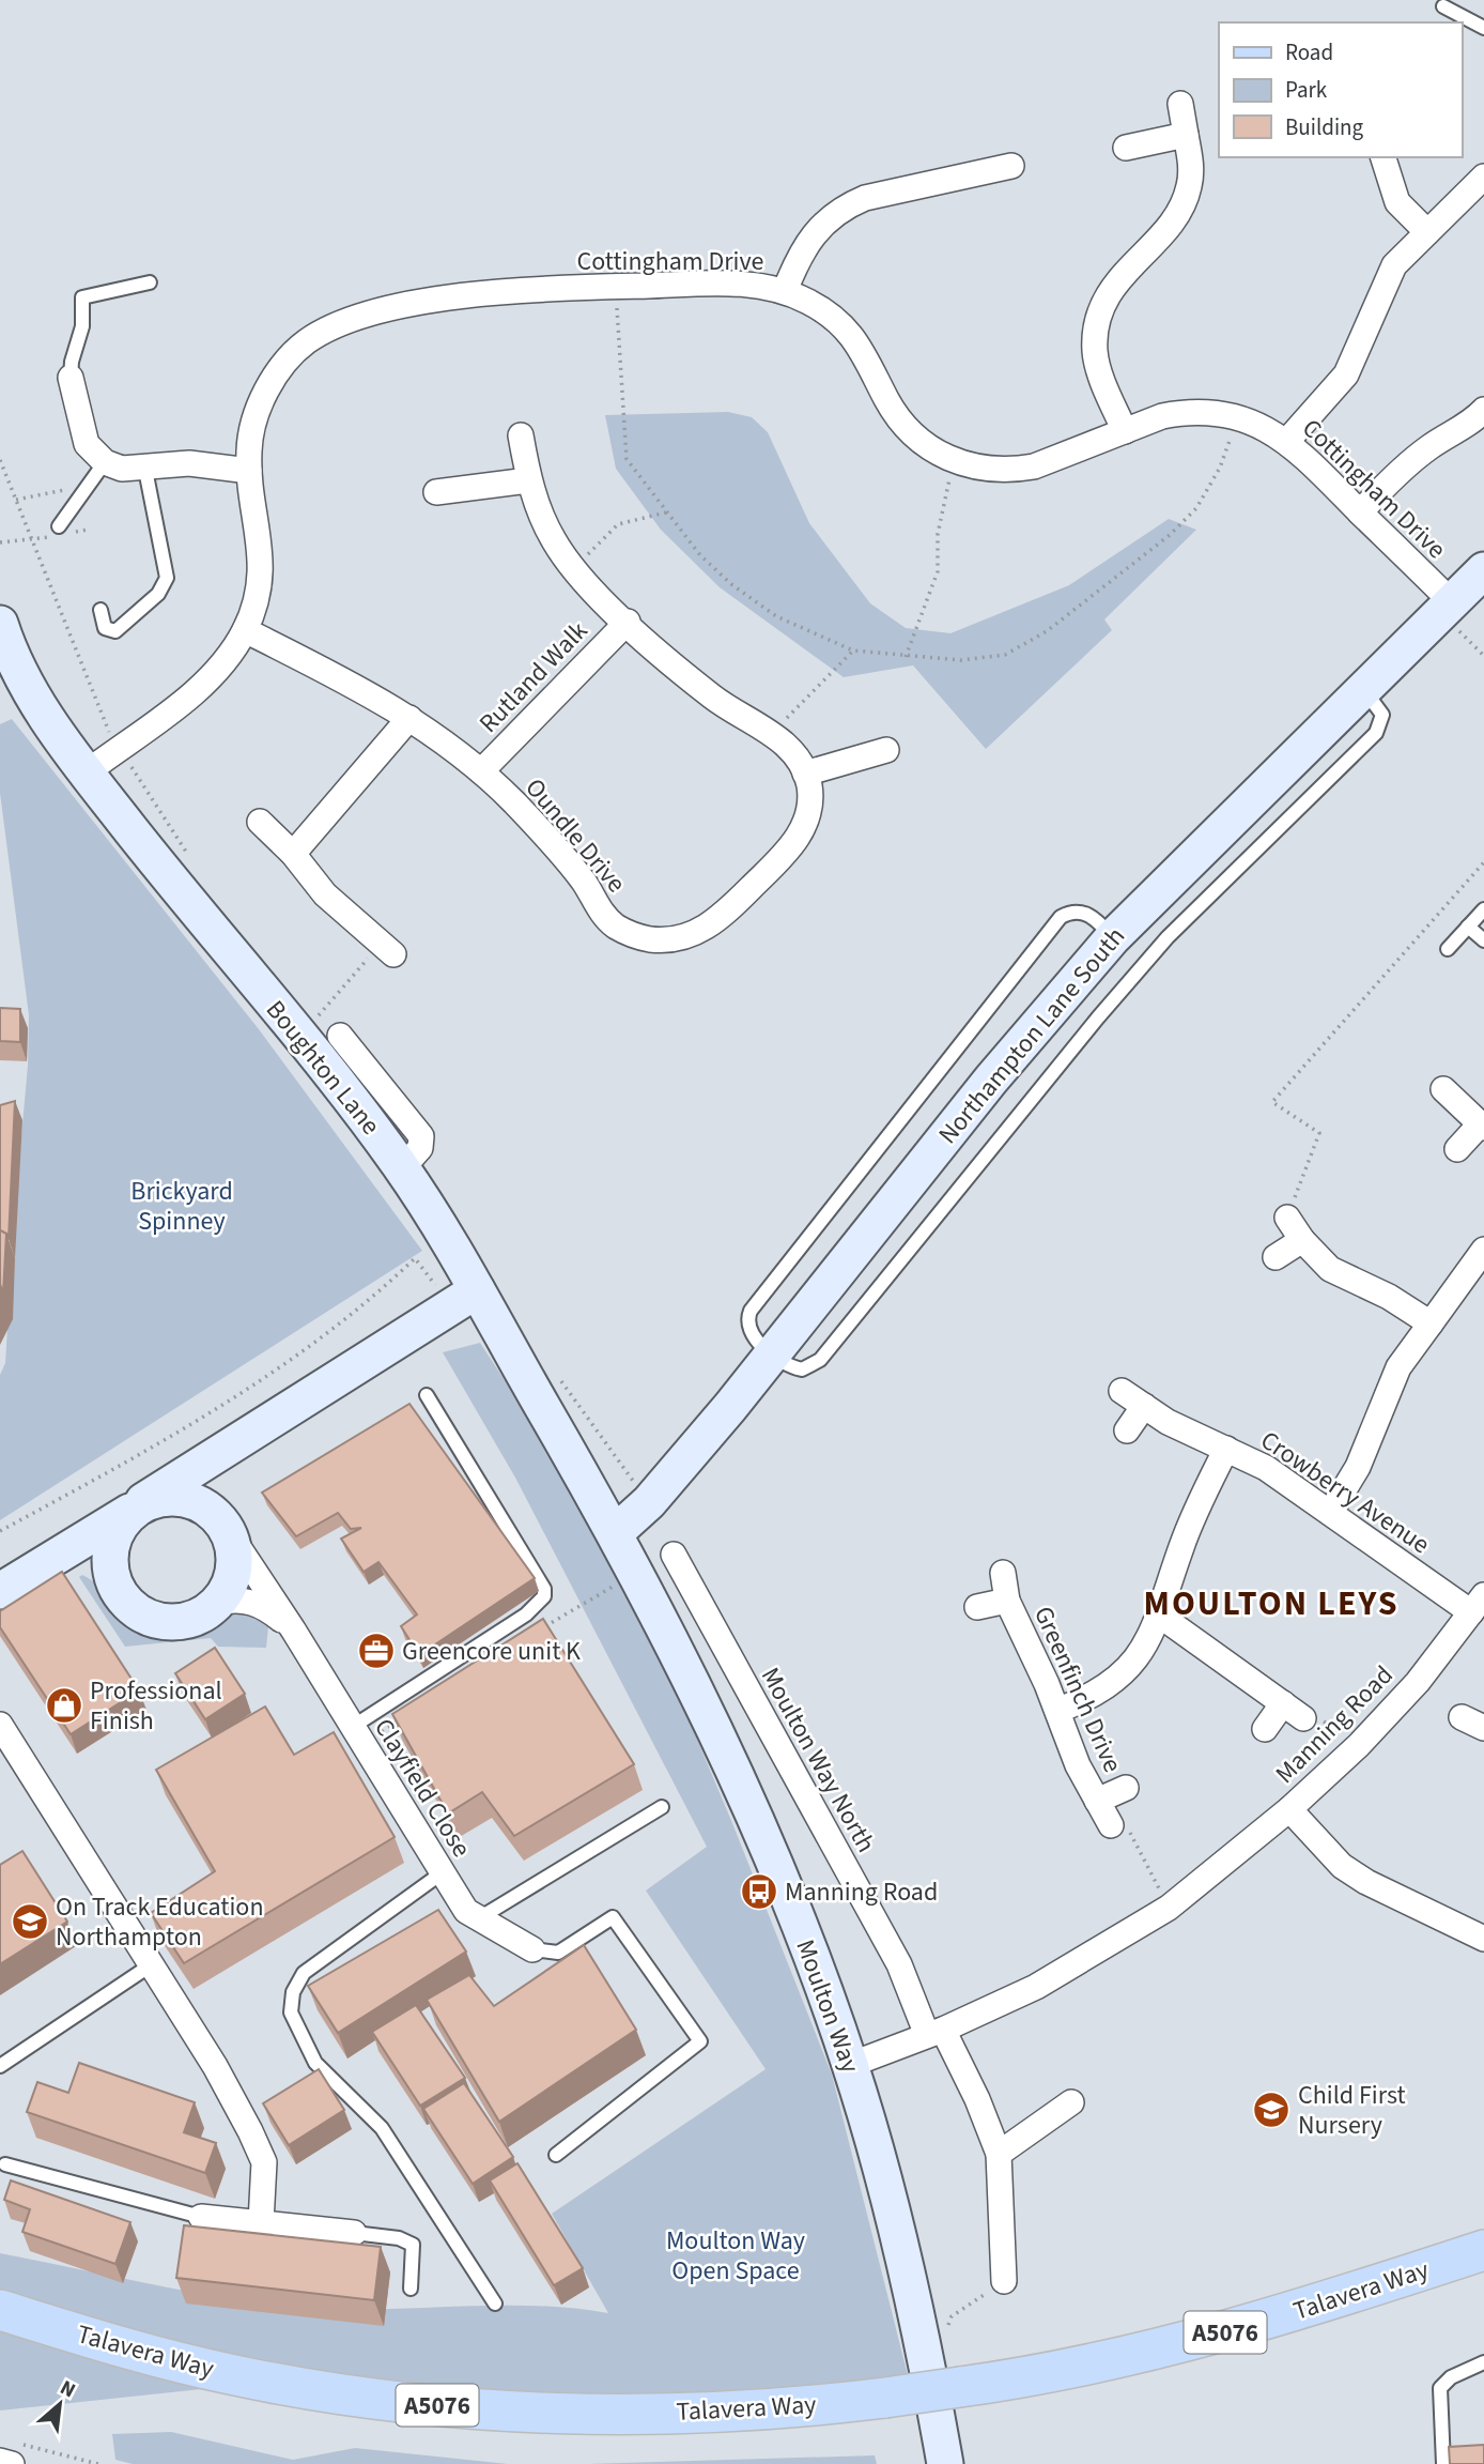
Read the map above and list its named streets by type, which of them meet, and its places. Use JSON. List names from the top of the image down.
{
  "streets": {
    "main road": ["Talavera Way", "A5076"],
    "street": [
      "Cottingham Drive",
      "Rutland Walk",
      "Oundle Drive",
      "Northampton Lane South",
      "Boughton Lane",
      "Crowberry Avenue",
      "Greenfinch Drive",
      "Manning Road",
      "Moulton Way North",
      "Clayfield Close",
      "Moulton Way"
    ]
  },
  "crossings": [
    ["Cottingham Drive", "Oundle Drive"],
    ["Cottingham Drive", "Northampton Lane South"],
    ["Cottingham Drive", "Boughton Lane"],
    ["Rutland Walk", "Oundle Drive"],
    ["Northampton Lane South", "Boughton Lane"],
    ["Northampton Lane South", "Moulton Way"],
    ["Boughton Lane", "Moulton Way"],
    ["Crowberry Avenue", "Manning Road"],
    ["Manning Road", "Moulton Way North"],
    ["Manning Road", "Moulton Way"]
  ],
  "districts": ["MOULTON LEYS"],
  "parks": ["Brickyard Spinney", "Moulton Way Open Space"],
  "places": {
    "office": ["Greencore unit K"],
    "shop": ["Professional Finish"],
    "bus stop": ["Manning Road"],
    "school or university": ["On Track Education Northampton", "Child First Nursery"]
  },
  "legend": ["Road", "Park", "Building"],
  "north": "top right"
}
